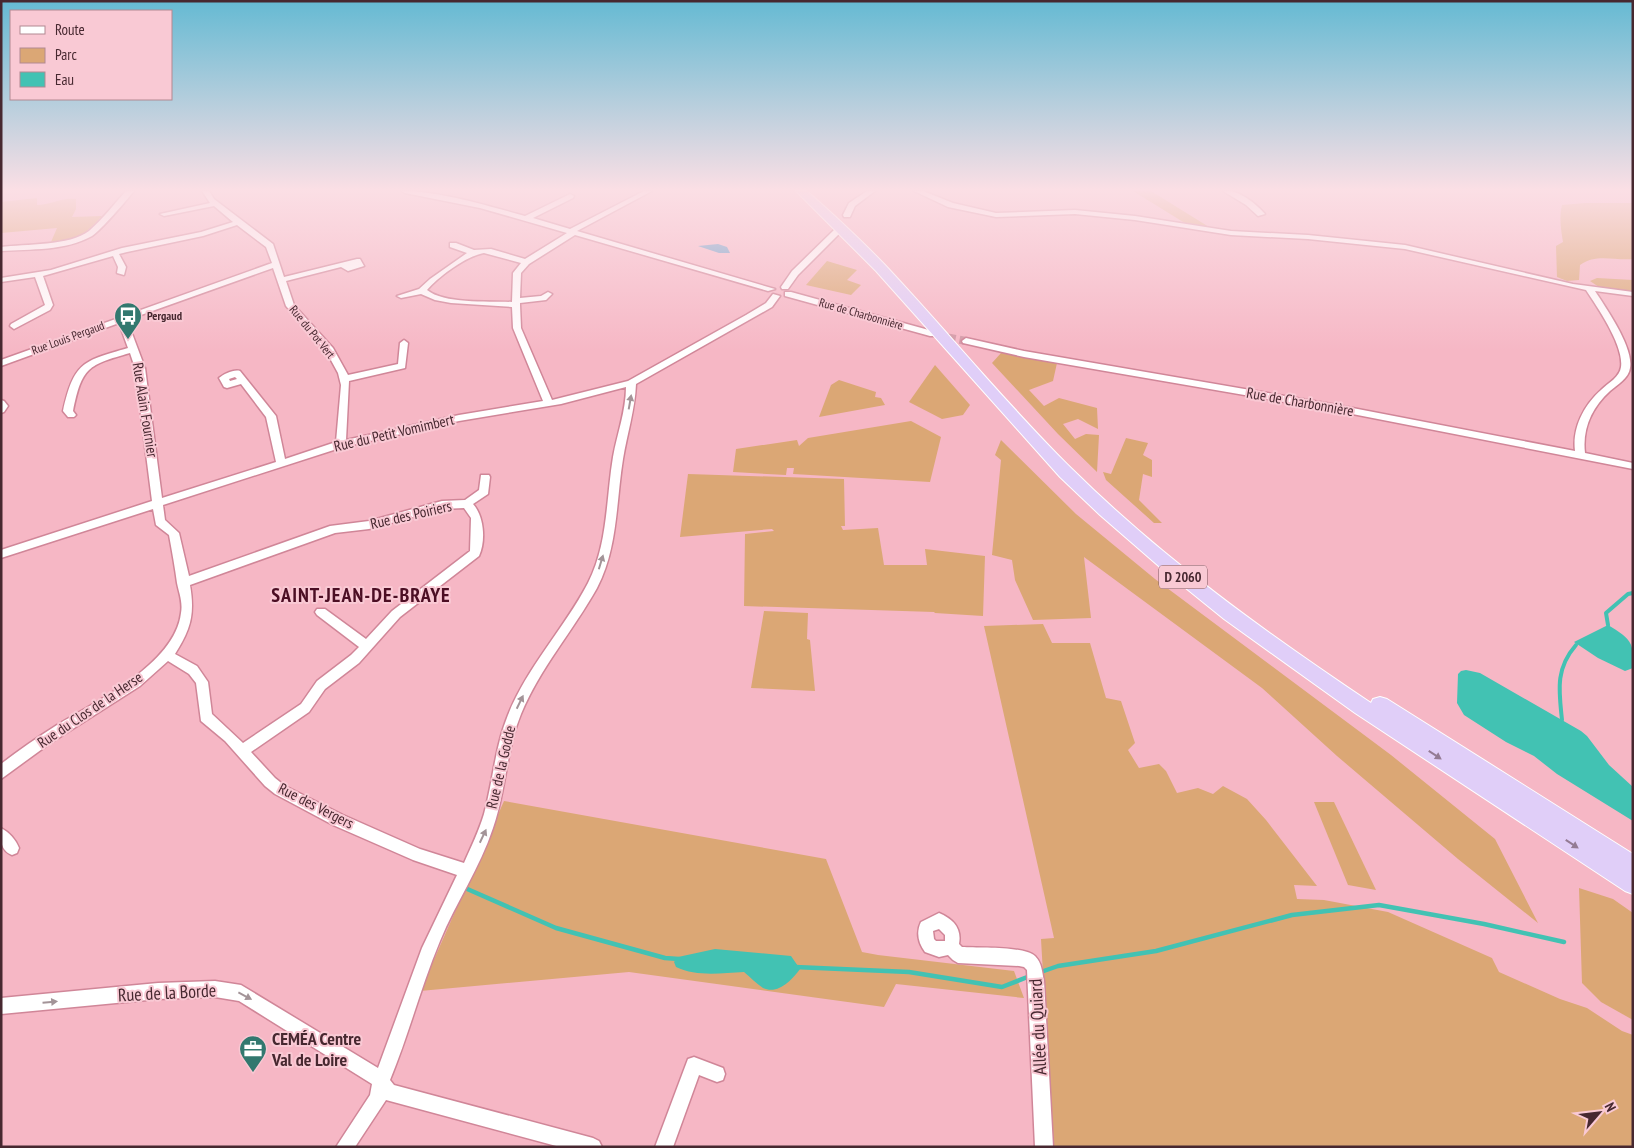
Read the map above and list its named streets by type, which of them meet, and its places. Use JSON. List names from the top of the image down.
{
  "streets": {
    "highway": ["D 2060"],
    "street": [
      "Rue de Charbonnière",
      "Rue du Pot Vert",
      "Rue Louis Pergaud",
      "Rue Alain Fournier",
      "Rue du Petit Vomimbert",
      "Rue des Poiriers",
      "Rue du Clos de la Herse",
      "Rue de la Godde",
      "Rue des Vergers",
      "Rue de la Borde",
      "Allée du Quiard"
    ]
  },
  "crossings": [
    ["Rue de Charbonnière", "Rue du Petit Vomimbert"],
    ["Rue du Pot Vert", "Rue Louis Pergaud"],
    ["Rue du Pot Vert", "Rue du Petit Vomimbert"],
    ["Rue Louis Pergaud", "Rue Alain Fournier"],
    ["Rue Alain Fournier", "Rue du Petit Vomimbert"],
    ["Rue Alain Fournier", "Rue du Clos de la Herse"],
    ["Rue du Petit Vomimbert", "Rue du Clos de la Herse"],
    ["Rue du Petit Vomimbert", "Rue de la Godde"],
    ["Rue des Poiriers", "Rue du Clos de la Herse"],
    ["Rue des Poiriers", "Rue des Vergers"],
    ["Rue du Clos de la Herse", "Rue des Vergers"],
    ["Rue de la Godde", "Rue des Vergers"],
    ["Rue de la Godde", "Rue de la Borde"]
  ],
  "one_way": ["Rue de la Godde", "Rue de la Borde"],
  "districts": ["SAINT-JEAN-DE-BRAYE"],
  "places": {
    "bus stop": ["Pergaud"],
    "office": ["CEMÉA Centre Val de Loire"]
  },
  "legend": ["Route", "Parc", "Eau"],
  "north": "top right"
}
